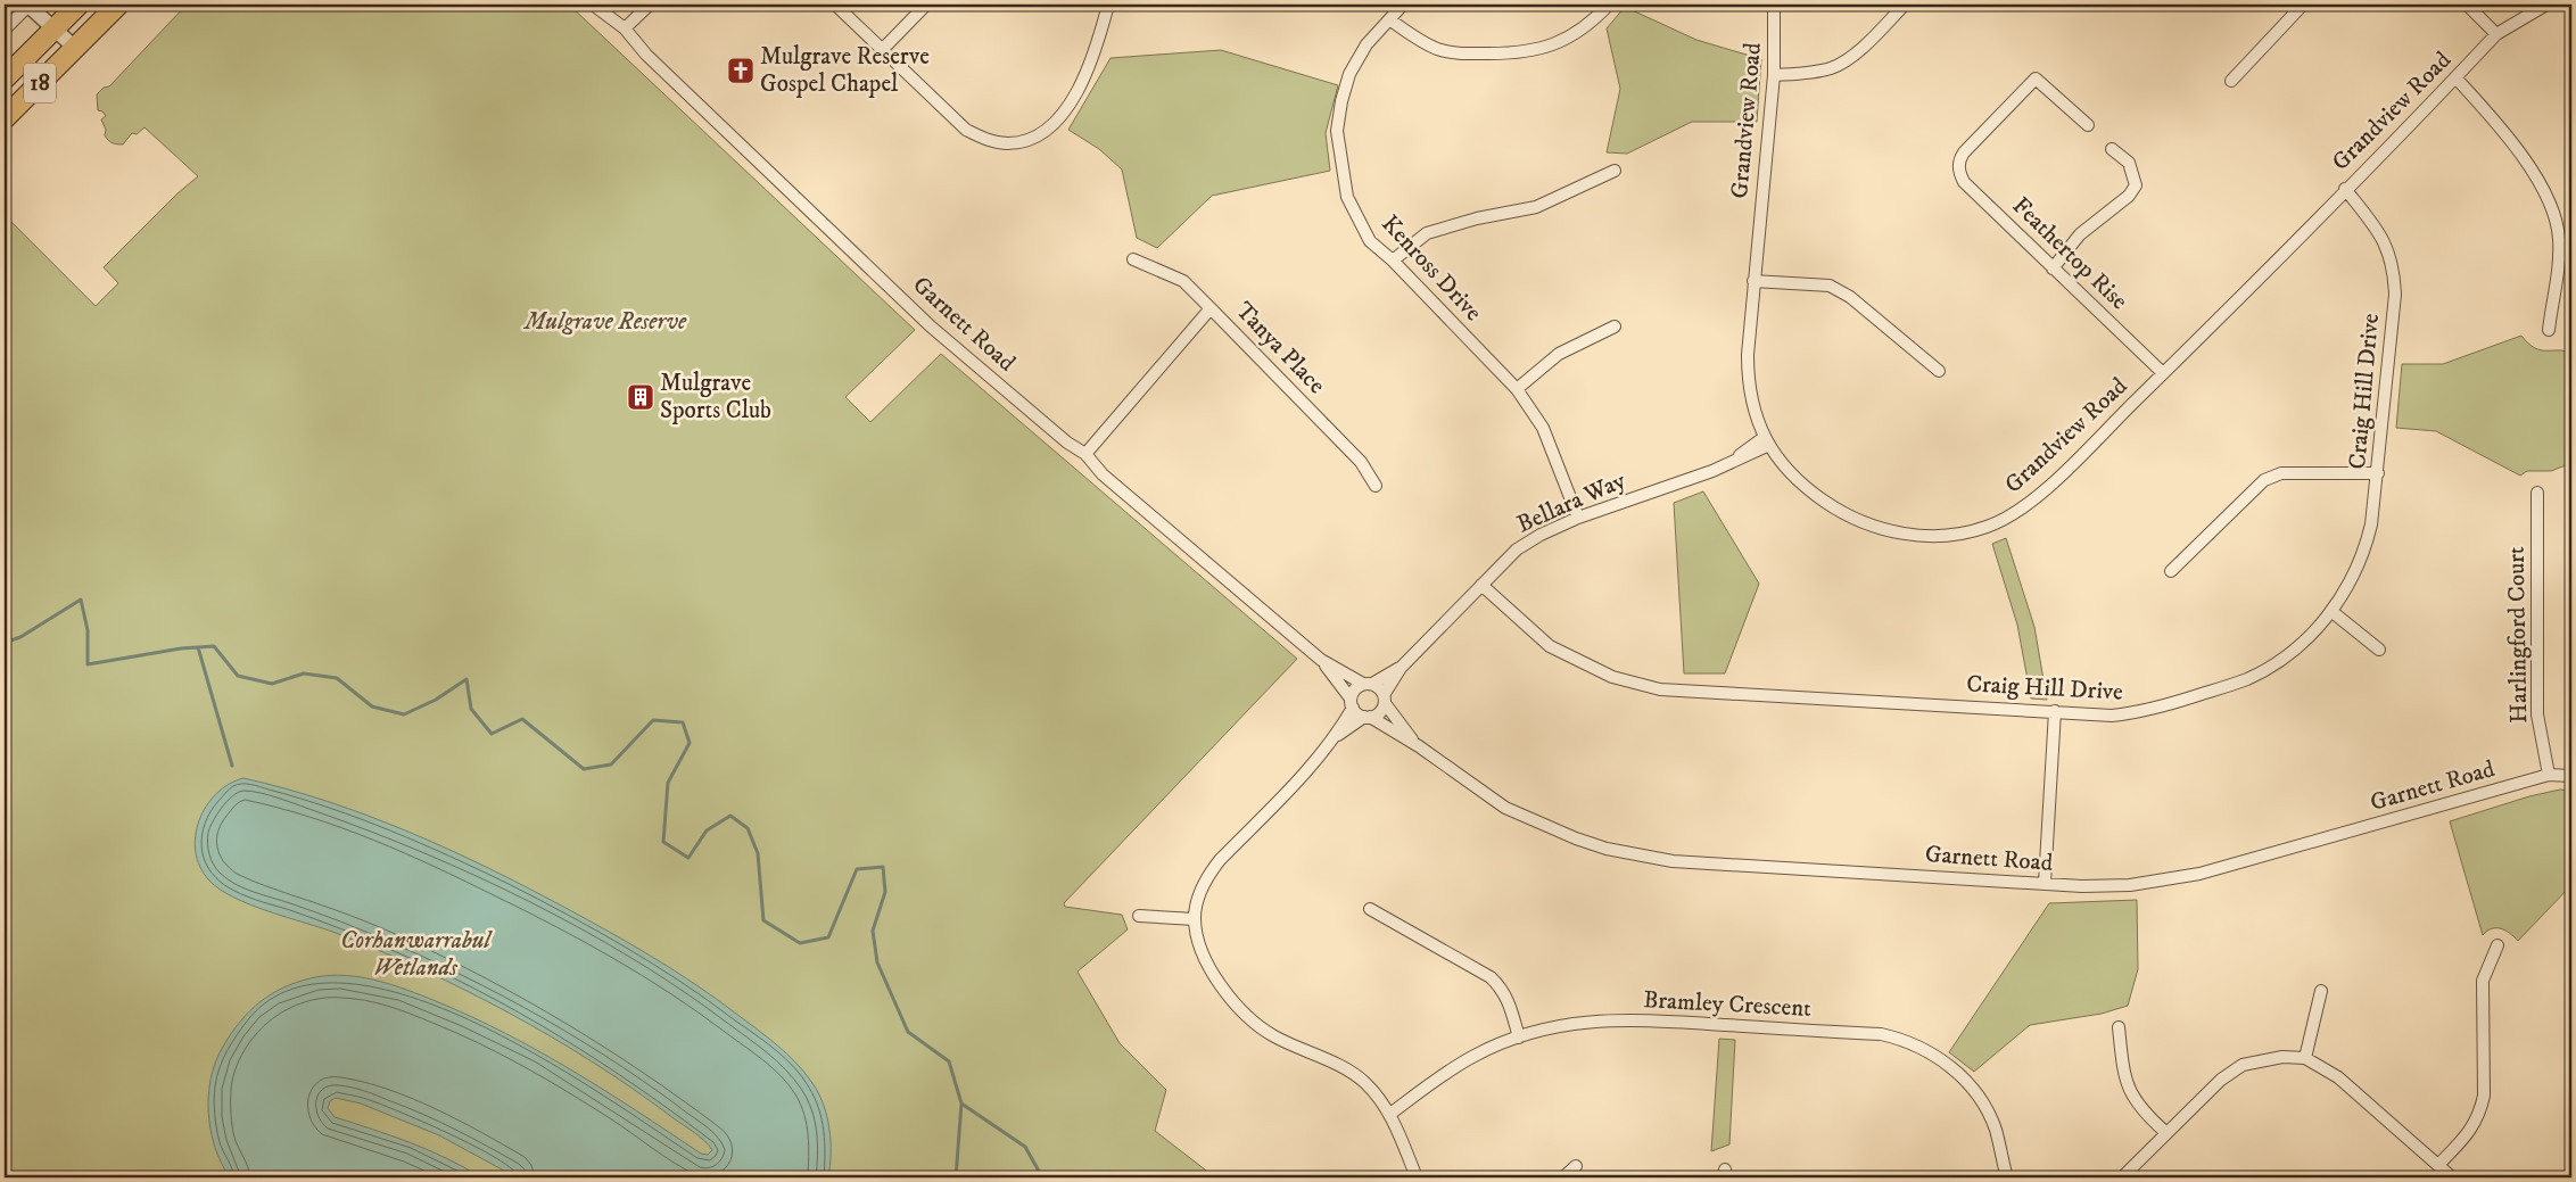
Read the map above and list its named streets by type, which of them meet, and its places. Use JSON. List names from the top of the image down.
{
  "streets": {
    "highway": ["18"],
    "street": [
      "Grandview Road",
      "Feathertop Rise",
      "Kenross Drive",
      "Garnett Road",
      "Tanya Place",
      "Craig Hill Drive",
      "Bellara Way",
      "Harlingford Court",
      "Bramley Crescent"
    ]
  },
  "crossings": [
    ["Grandview Road", "Feathertop Rise"],
    ["Grandview Road", "Craig Hill Drive"],
    ["Grandview Road", "Bellara Way"],
    ["Kenross Drive", "Bellara Way"],
    ["Garnett Road", "Tanya Place"],
    ["Garnett Road", "Bellara Way"],
    ["Garnett Road", "Harlingford Court"],
    ["Craig Hill Drive", "Bellara Way"]
  ],
  "parks": ["Mulgrave Reserve", "Corhanwarrabul Wetlands"],
  "places": {
    "church": ["Mulgrave Reserve Gospel Chapel"],
    "building": ["Mulgrave Sports Club"]
  }
}
